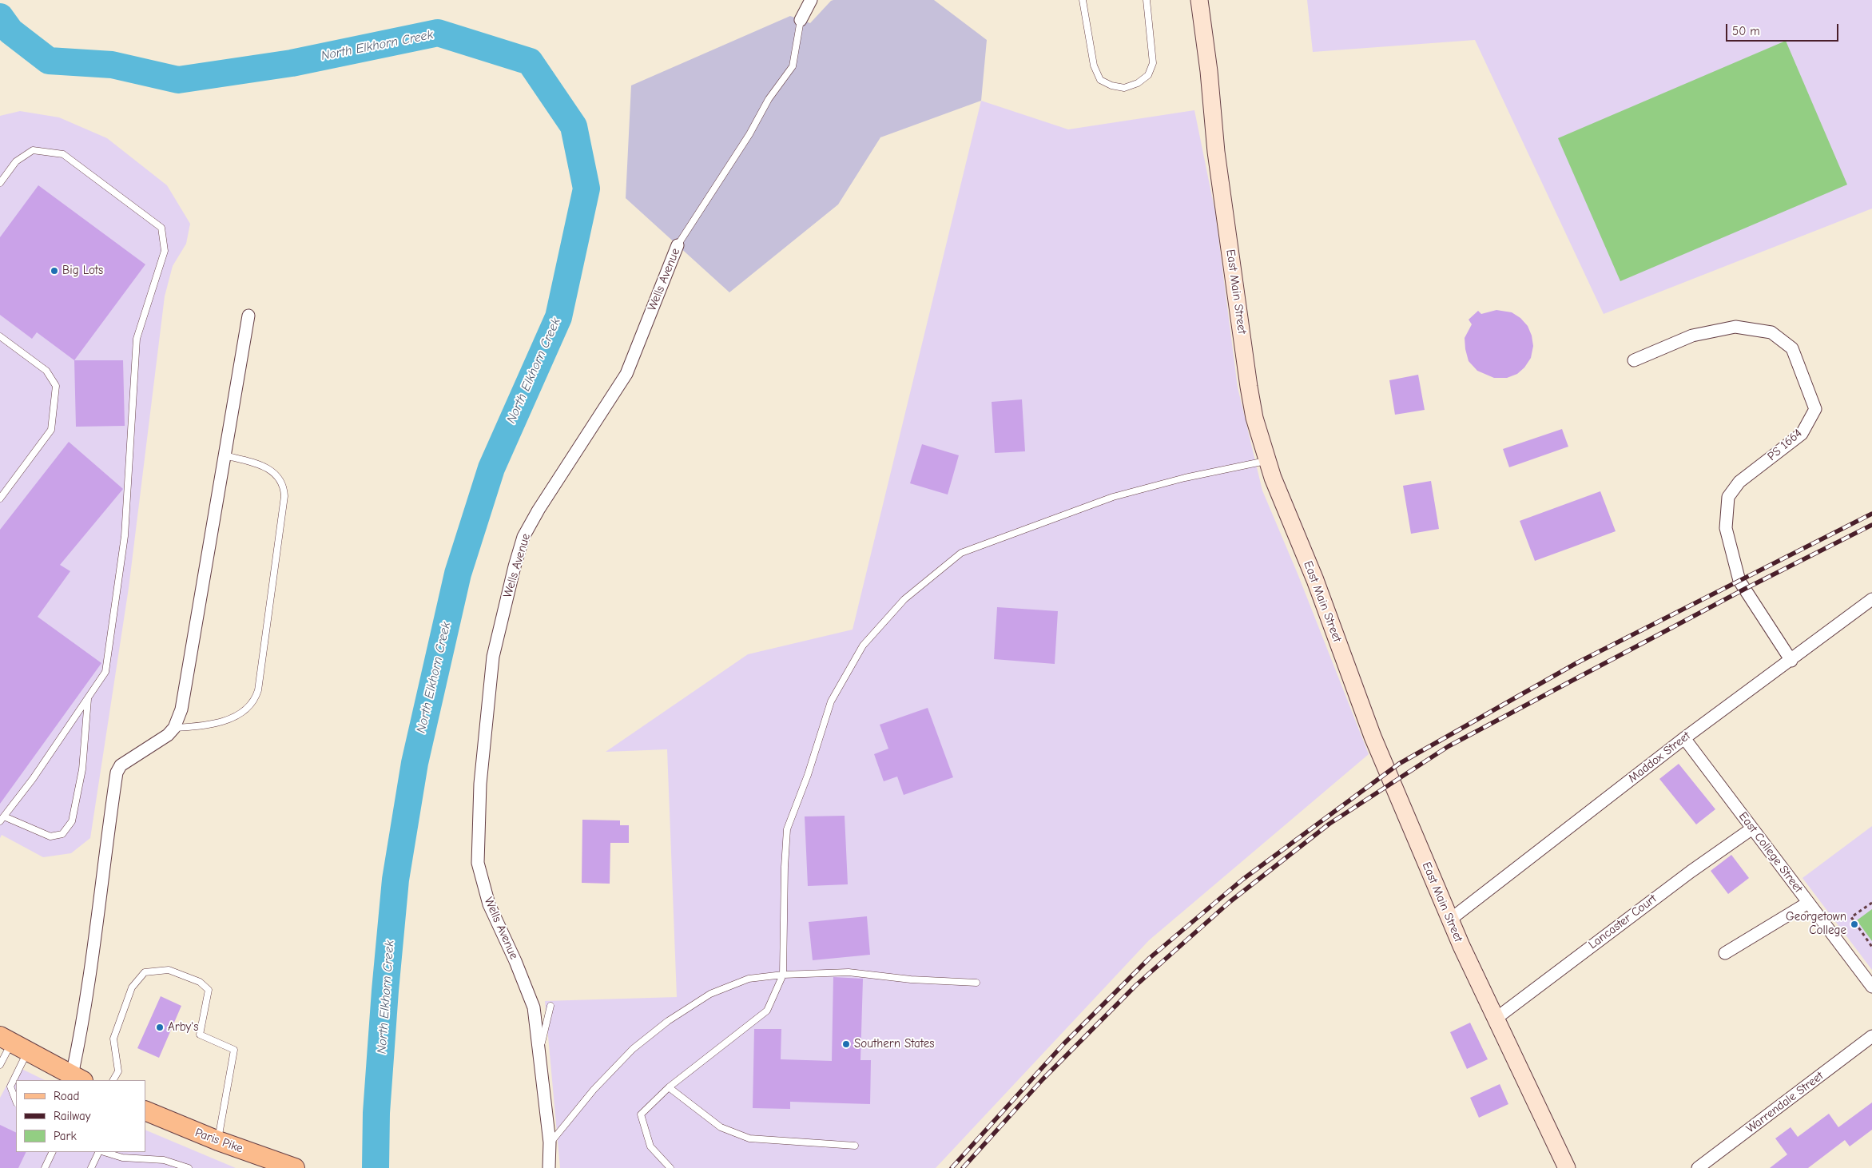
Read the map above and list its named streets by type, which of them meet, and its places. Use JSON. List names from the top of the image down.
{
  "streets": {
    "main road": ["Paris Pike"],
    "street": [
      "Wells Avenue",
      "East Main Street",
      "PS 1664",
      "Maddox Street",
      "East College Street",
      "Lancaster Court",
      "Warrendale Street"
    ]
  },
  "crossings": [
    ["East Main Street", "Maddox Street"],
    ["East Main Street", "Lancaster Court"],
    ["PS 1664", "Maddox Street"],
    ["Maddox Street", "East College Street"],
    ["East College Street", "Lancaster Court"]
  ],
  "water": ["North Elkhorn Creek"],
  "places": [
    "Big Lots",
    "Georgetown College",
    "Arby's",
    "Southern States"
  ],
  "legend": ["Road", "Railway", "Park"],
  "scale_bar": "50 m"
}
